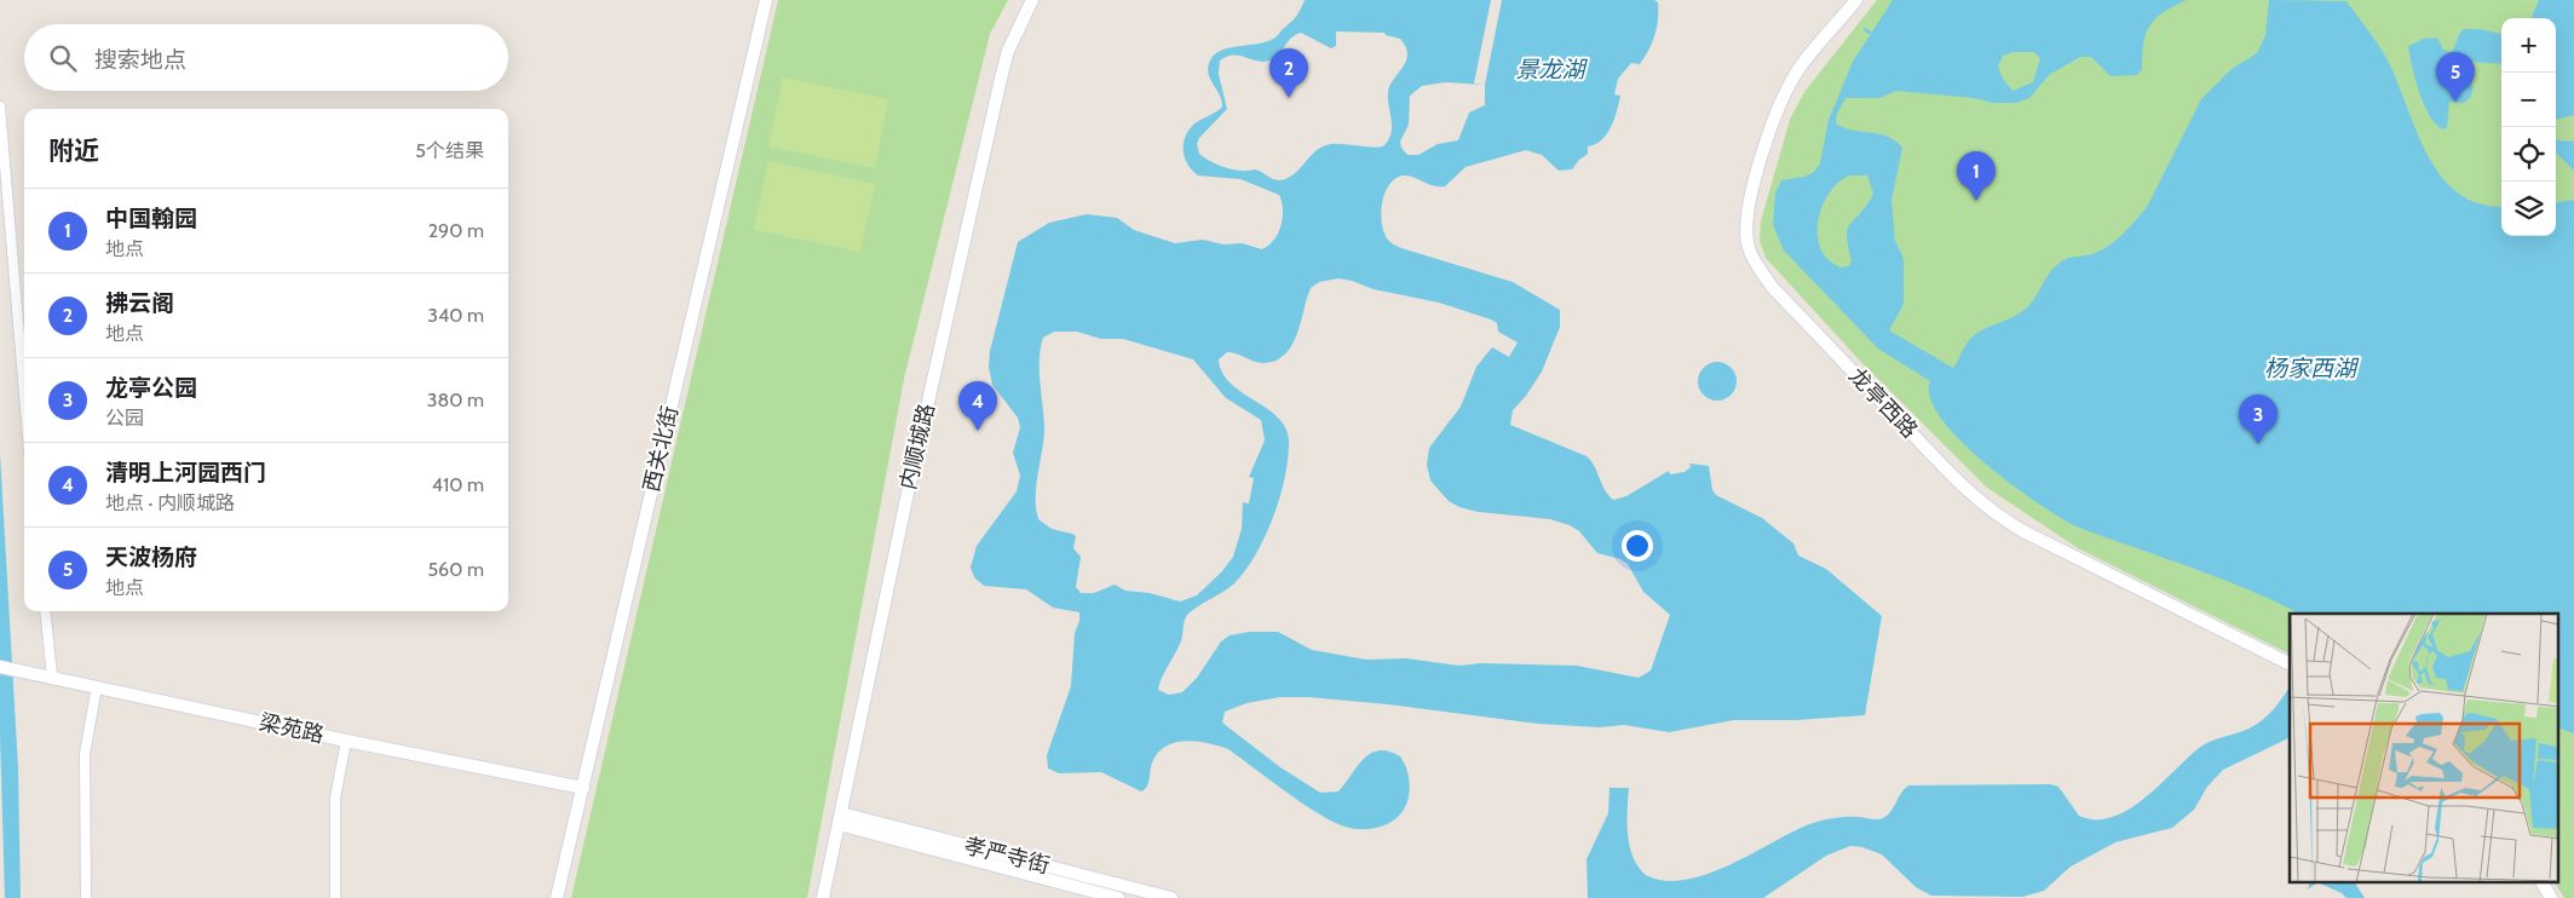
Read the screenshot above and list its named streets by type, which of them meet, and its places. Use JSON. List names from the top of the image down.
{
  "streets": {
    "street": [
      "龙亭西路",
      "内顺城路",
      "西关北街",
      "梁苑路",
      "孝严寺街"
    ]
  },
  "crossings": [
    ["内顺城路", "孝严寺街"],
    ["西关北街", "梁苑路"]
  ],
  "water": ["景龙湖", "杨家西湖"],
  "page": {
    "map_buttons": ["+", "−"],
    "search": "搜索地点",
    "pins": [
      "2",
      "5",
      "1",
      "4",
      "3"
    ],
    "heading": ["附近", "5个结果"],
    "list": [
      {
        "mark": "1",
        "name": "中国翰园",
        "note": "地点",
        "value": "290 m"
      },
      {
        "mark": "2",
        "name": "拂云阁",
        "note": "地点",
        "value": "340 m"
      },
      {
        "mark": "3",
        "name": "龙亭公园",
        "note": "公园",
        "value": "380 m"
      },
      {
        "mark": "4",
        "name": "清明上河园西门",
        "note": "地点 · 内顺城路",
        "value": "410 m"
      },
      {
        "mark": "5",
        "name": "天波杨府",
        "note": "地点",
        "value": "560 m"
      }
    ]
  }
}
